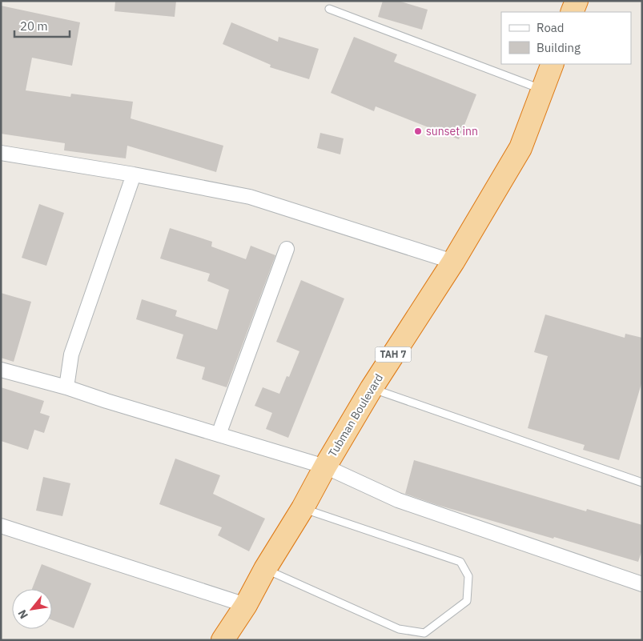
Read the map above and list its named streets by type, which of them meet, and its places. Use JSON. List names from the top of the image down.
{
  "streets": {
    "highway": ["TAH 7", "Tubman Boulevard"]
  },
  "places": ["sunset inn"],
  "legend": ["Road", "Building"],
  "scale_bar": "20 m",
  "north": "bottom left"
}
